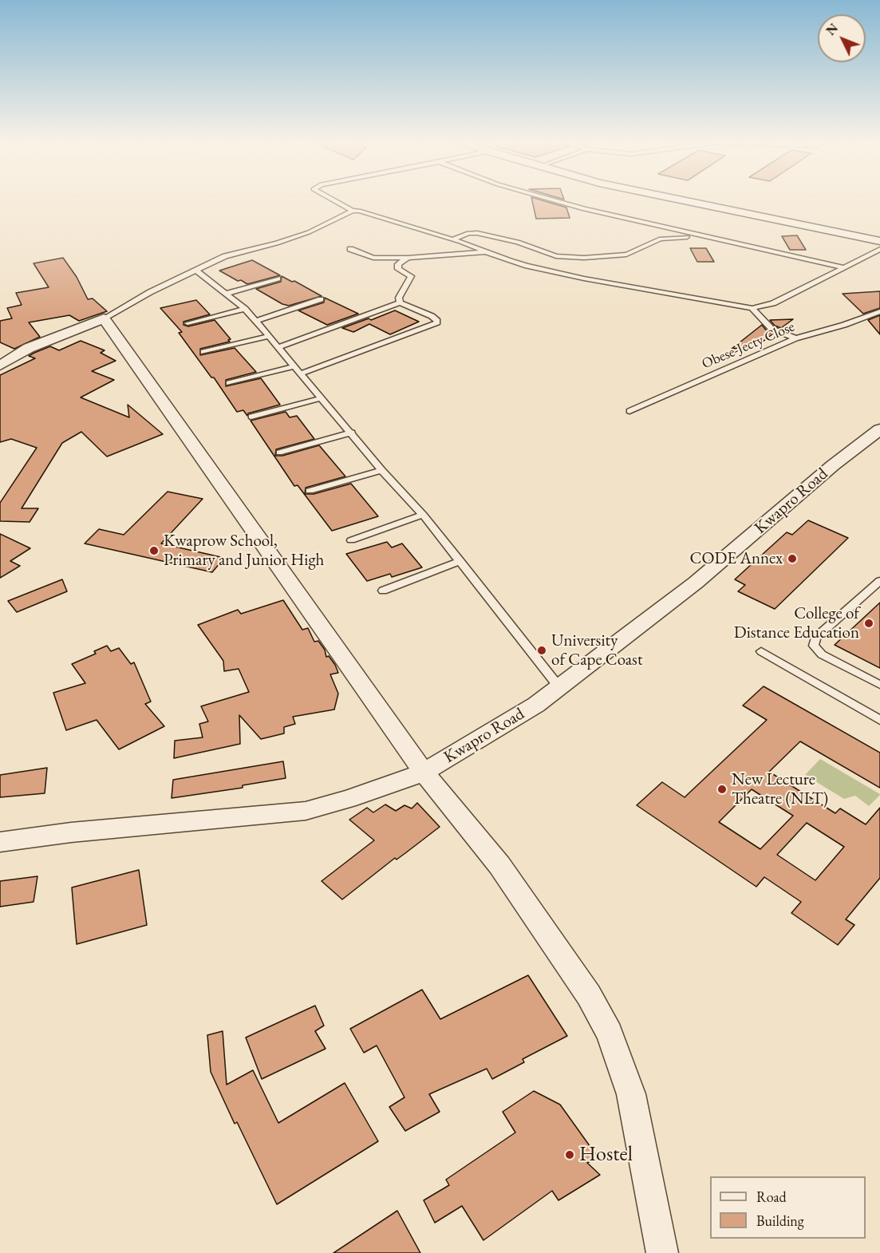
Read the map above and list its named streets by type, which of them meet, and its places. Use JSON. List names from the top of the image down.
{
  "streets": {
    "street": ["Kwapro Road"],
    "lane": ["Obese-Jecty Close"]
  },
  "places": [
    "Kwaprow School, Primary and Junior High",
    "CODE Annex",
    "College of Distance Education",
    "University of Cape Coast",
    "New Lecture Theatre (NLT)",
    "Hostel"
  ],
  "legend": ["Road", "Building"],
  "north": "top left"
}
